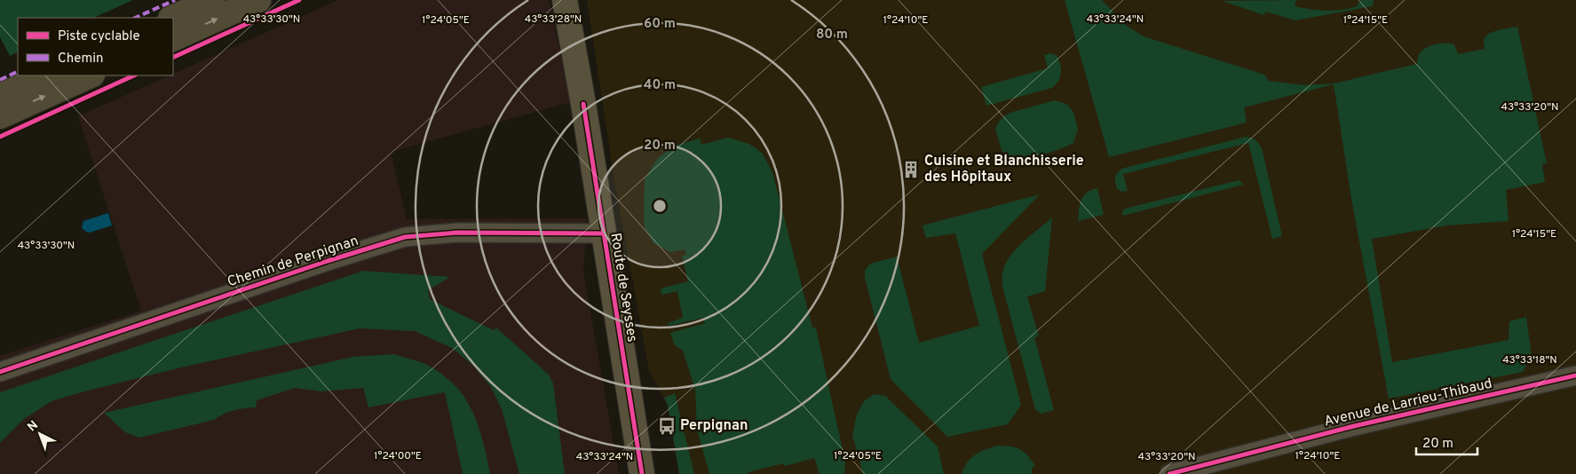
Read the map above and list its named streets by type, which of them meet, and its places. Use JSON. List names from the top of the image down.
{
  "streets": {
    "main road": ["Route de Seysses"],
    "street": ["Chemin de Perpignan", "Avenue de Larrieu-Thibaud"]
  },
  "crossings": [
    ["Chemin de Perpignan", "Route de Seysses"]
  ],
  "places": {
    "building": ["Cuisine et Blanchisserie des Hôpitaux"],
    "bus stop": ["Perpignan"]
  },
  "legend": ["Piste cyclable", "Chemin"],
  "scale_bar": "20 m",
  "north": "top left",
  "coordinates": [
    "43°33'30\"N",
    "43°33'28\"N",
    "43°33'24\"N",
    "1°24'05\"E",
    "1°24'10\"E",
    "1°24'15\"E",
    "43°33'20\"N",
    "43°33'18\"N",
    "1°24'00\"E"
  ],
  "rings": [
    "60 m",
    "80 m",
    "40 m",
    "20 m"
  ]
}
